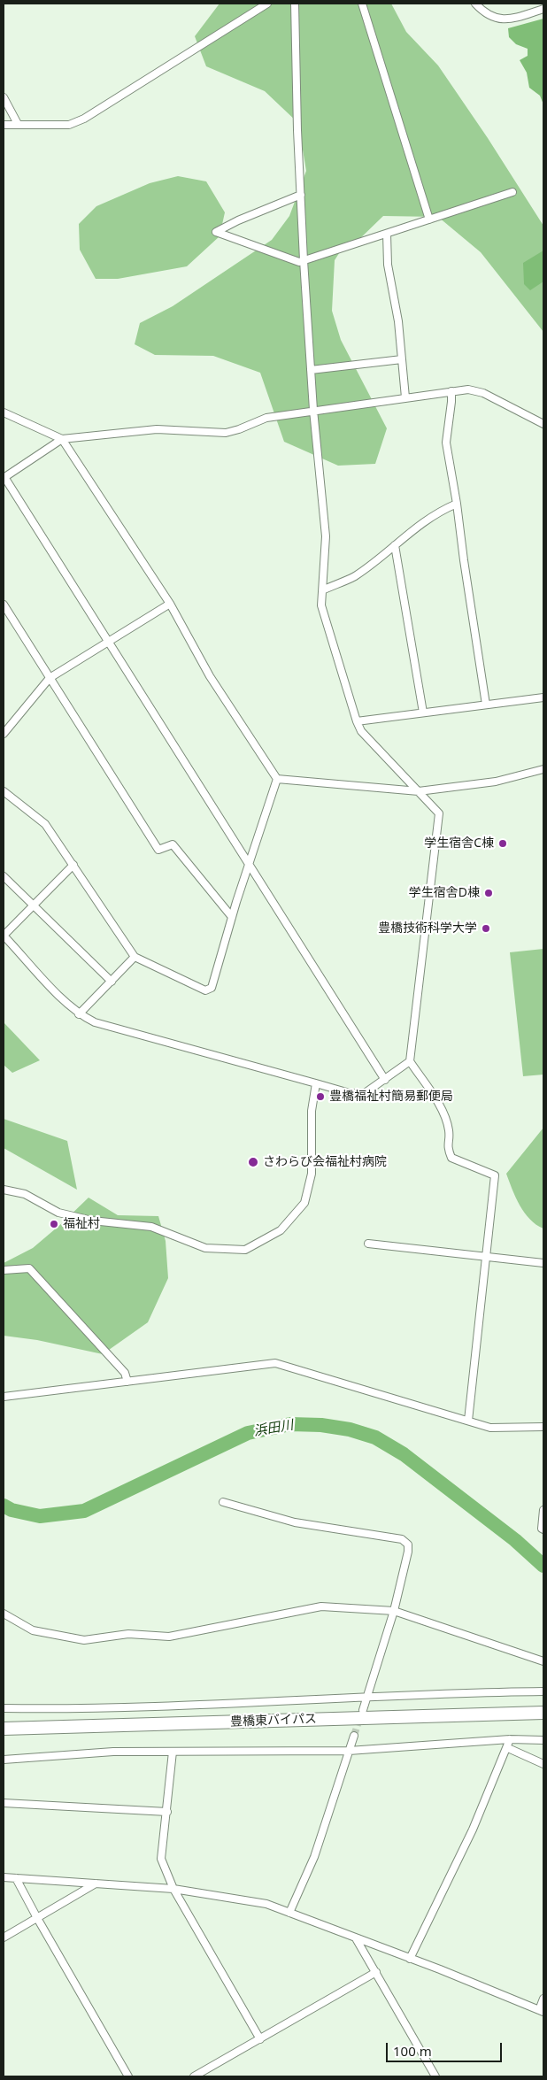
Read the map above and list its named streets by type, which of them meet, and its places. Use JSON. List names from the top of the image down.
{
  "streets": {
    "highway": ["豊橋東バイパス"]
  },
  "water": ["浜田川"],
  "places": [
    "学生宿舎C棟",
    "学生宿舎D棟",
    "豊橋技術科学大学",
    "豊橋福祉村簡易郵便局",
    "さわらび会福祉村病院",
    "福祉村"
  ],
  "scale_bar": "100 m"
}
